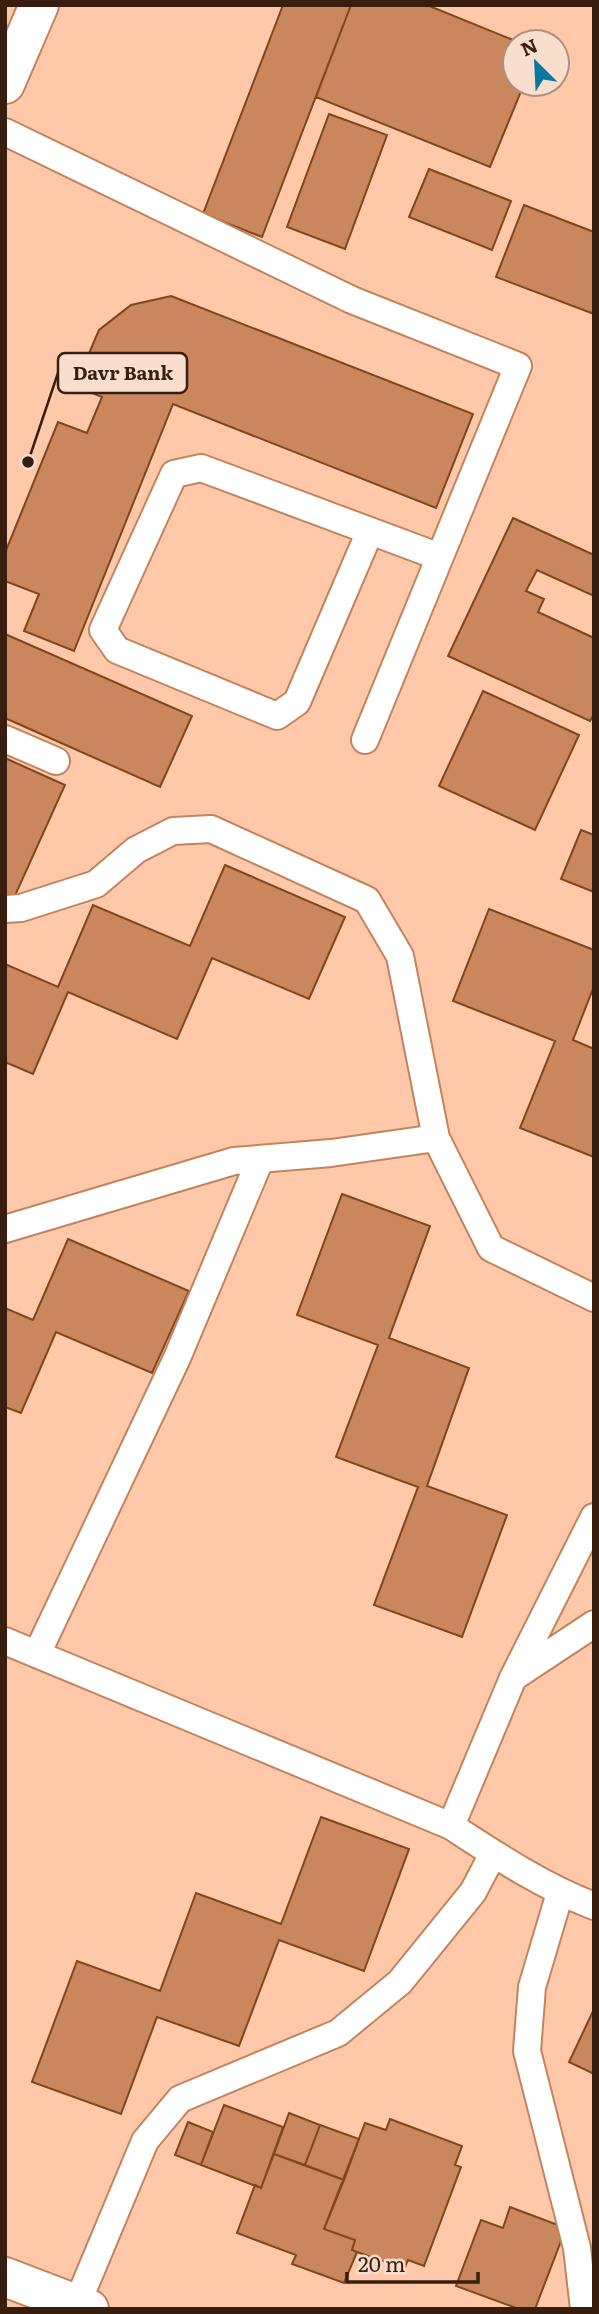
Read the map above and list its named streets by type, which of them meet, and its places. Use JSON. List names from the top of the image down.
{
  "places": ["Davr Bank"],
  "scale_bar": "20 m",
  "north": "top left"
}
